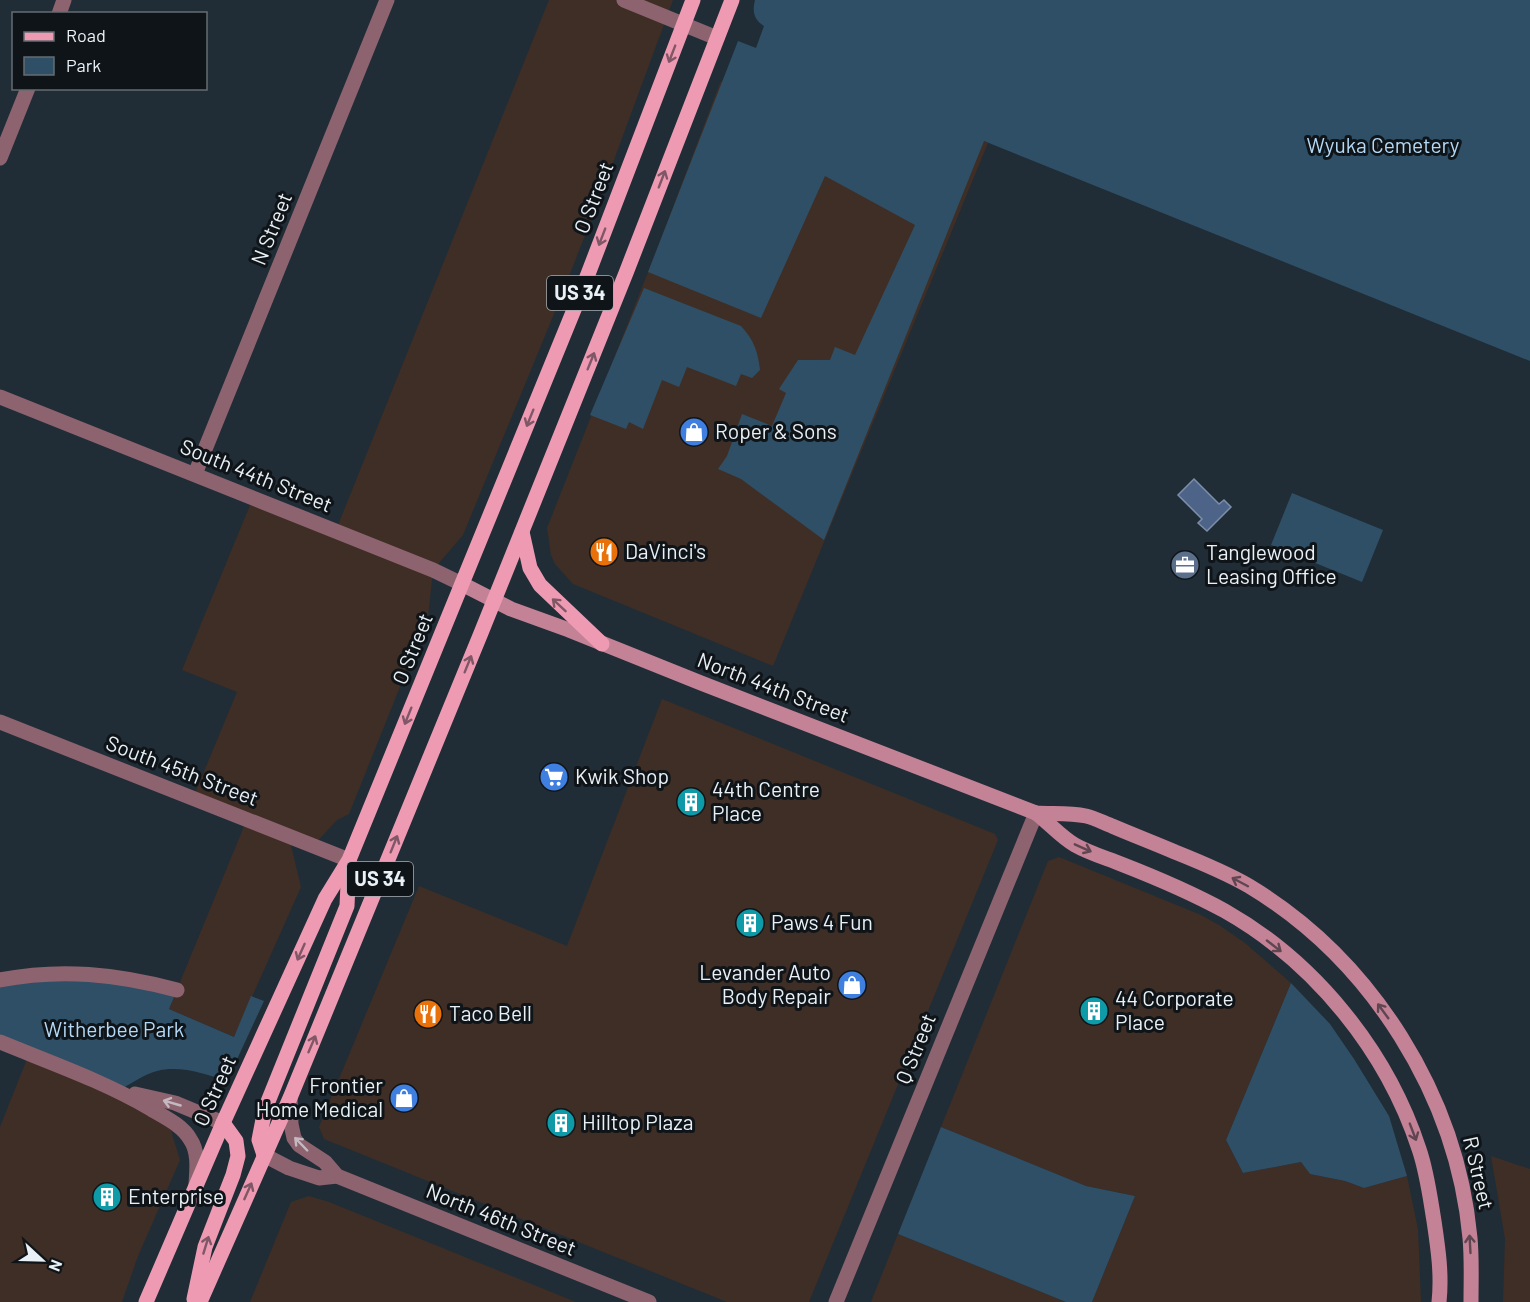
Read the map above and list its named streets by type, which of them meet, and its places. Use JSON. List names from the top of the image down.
{
  "streets": {
    "main road": [
      "O Street",
      "US 34",
      "South 44th Street",
      "North 44th Street",
      "R Street"
    ],
    "street": [
      "N Street",
      "South 45th Street",
      "Q Street",
      "North 46th Street"
    ]
  },
  "crossings": [
    ["O Street", "South 44th Street"],
    ["O Street", "South 45th Street"],
    ["N Street", "South 44th Street"],
    ["US 34", "South 44th Street"],
    ["US 34", "North 44th Street"],
    ["US 34", "North 46th Street"],
    ["South 44th Street", "North 44th Street"],
    ["North 44th Street", "Q Street"],
    ["North 44th Street", "R Street"]
  ],
  "one_way": ["R Street"],
  "parks": ["Wyuka Cemetery", "Witherbee Park"],
  "places": {
    "shop": ["Roper & Sons", "Levander Auto Body Repair", "Frontier Home Medical"],
    "restaurant": ["DaVinci's", "Taco Bell"],
    "office": ["Tanglewood Leasing Office"],
    "supermarket": ["Kwik Shop"],
    "building": [
      "44th Centre Place",
      "Paws 4 Fun",
      "44 Corporate Place",
      "Hilltop Plaza",
      "Enterprise"
    ]
  },
  "legend": ["Road", "Park"],
  "north": "right"
}
